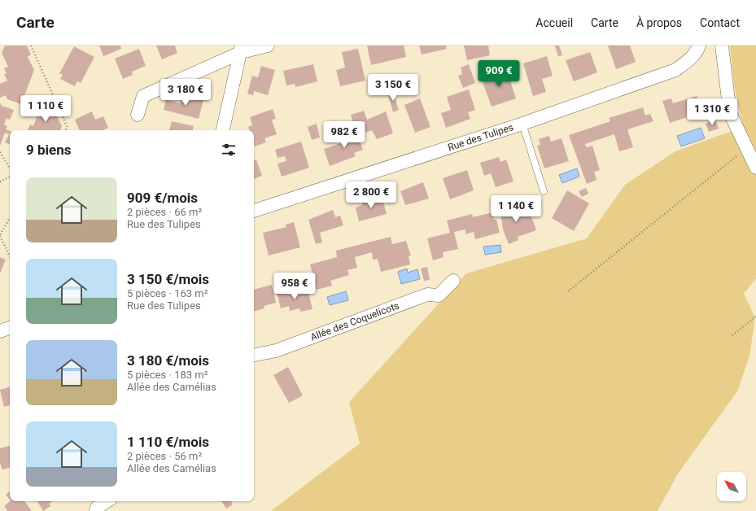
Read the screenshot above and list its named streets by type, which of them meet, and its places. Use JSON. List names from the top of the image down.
{
  "streets": {
    "street": ["Rue des Tulipes", "Allée des Coquelicots"]
  },
  "north": "top left",
  "page": {
    "header": "Carte",
    "nav": [
      "Accueil",
      "Carte",
      "À propos",
      "Contact"
    ],
    "price": [
      "909 €",
      "3 150 €",
      "3 180 €",
      "1 110 €",
      "1 310 €",
      "982 €",
      "2 800 €",
      "1 140 €",
      "958 €"
    ],
    "heading": "9 biens",
    "list": [
      {
        "name": "909 €/mois",
        "note": "2 pièces · 66 m² · Rue des Tulipes"
      },
      {
        "name": "3 150 €/mois",
        "note": "5 pièces · 163 m² · Rue des Tulipes"
      },
      {
        "name": "3 180 €/mois",
        "note": "5 pièces · 183 m² · Allée des Camélias"
      },
      {
        "name": "1 110 €/mois",
        "note": "2 pièces · 56 m² · Allée des Camélias"
      }
    ]
  }
}
